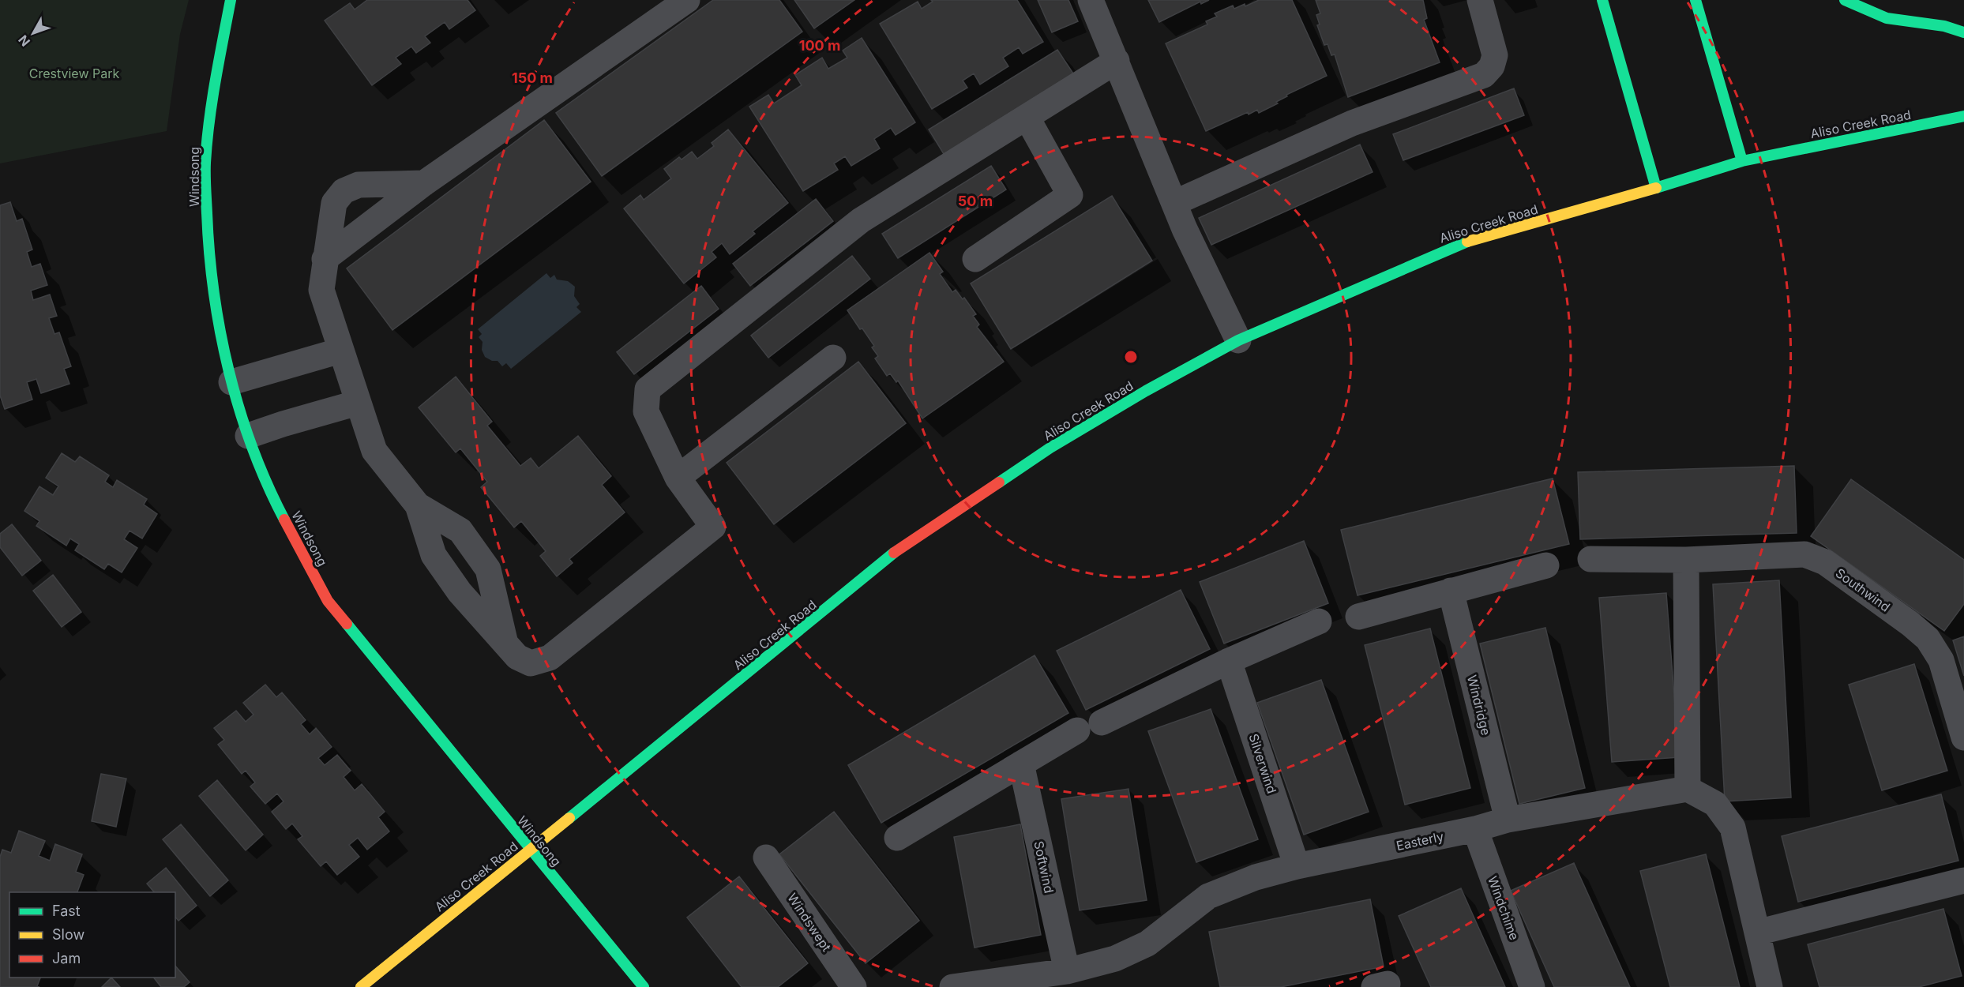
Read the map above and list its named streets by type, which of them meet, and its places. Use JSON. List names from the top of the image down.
{
  "streets": {
    "main road": ["Aliso Creek Road", "Windsong"],
    "street": [
      "Southwind",
      "Windridge",
      "Silverwind",
      "Easterly",
      "Softwind",
      "Windchime",
      "Windswept"
    ]
  },
  "crossings": [
    ["Aliso Creek Road", "Windsong"],
    ["Windridge", "Easterly"],
    ["Silverwind", "Easterly"],
    ["Easterly", "Softwind"],
    ["Easterly", "Windchime"]
  ],
  "parks": ["Crestview Park"],
  "legend": ["Fast", "Slow", "Jam"],
  "north": "bottom left",
  "rings": ["100 m", "150 m", "50 m"]
}
